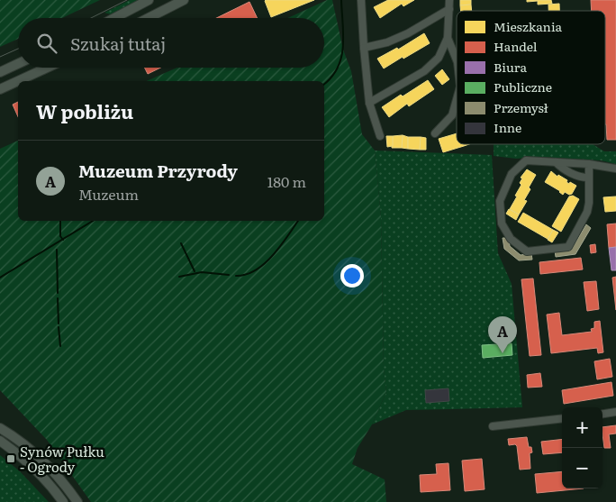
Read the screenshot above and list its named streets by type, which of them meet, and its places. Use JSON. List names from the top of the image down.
{
  "places": {
    "transit": ["Synów Pułku - Ogrody"]
  },
  "legend": [
    "Mieszkania",
    "Handel",
    "Biura",
    "Publiczne",
    "Przemysł",
    "Inne"
  ],
  "page": {
    "search": "Szukaj tutaj",
    "heading": "W pobliżu",
    "list": [
      {
        "mark": "A",
        "name": "Muzeum Przyrody",
        "note": "Muzeum",
        "value": "180 m"
      }
    ],
    "pins": "A",
    "map_buttons": ["+", "−"]
  }
}
